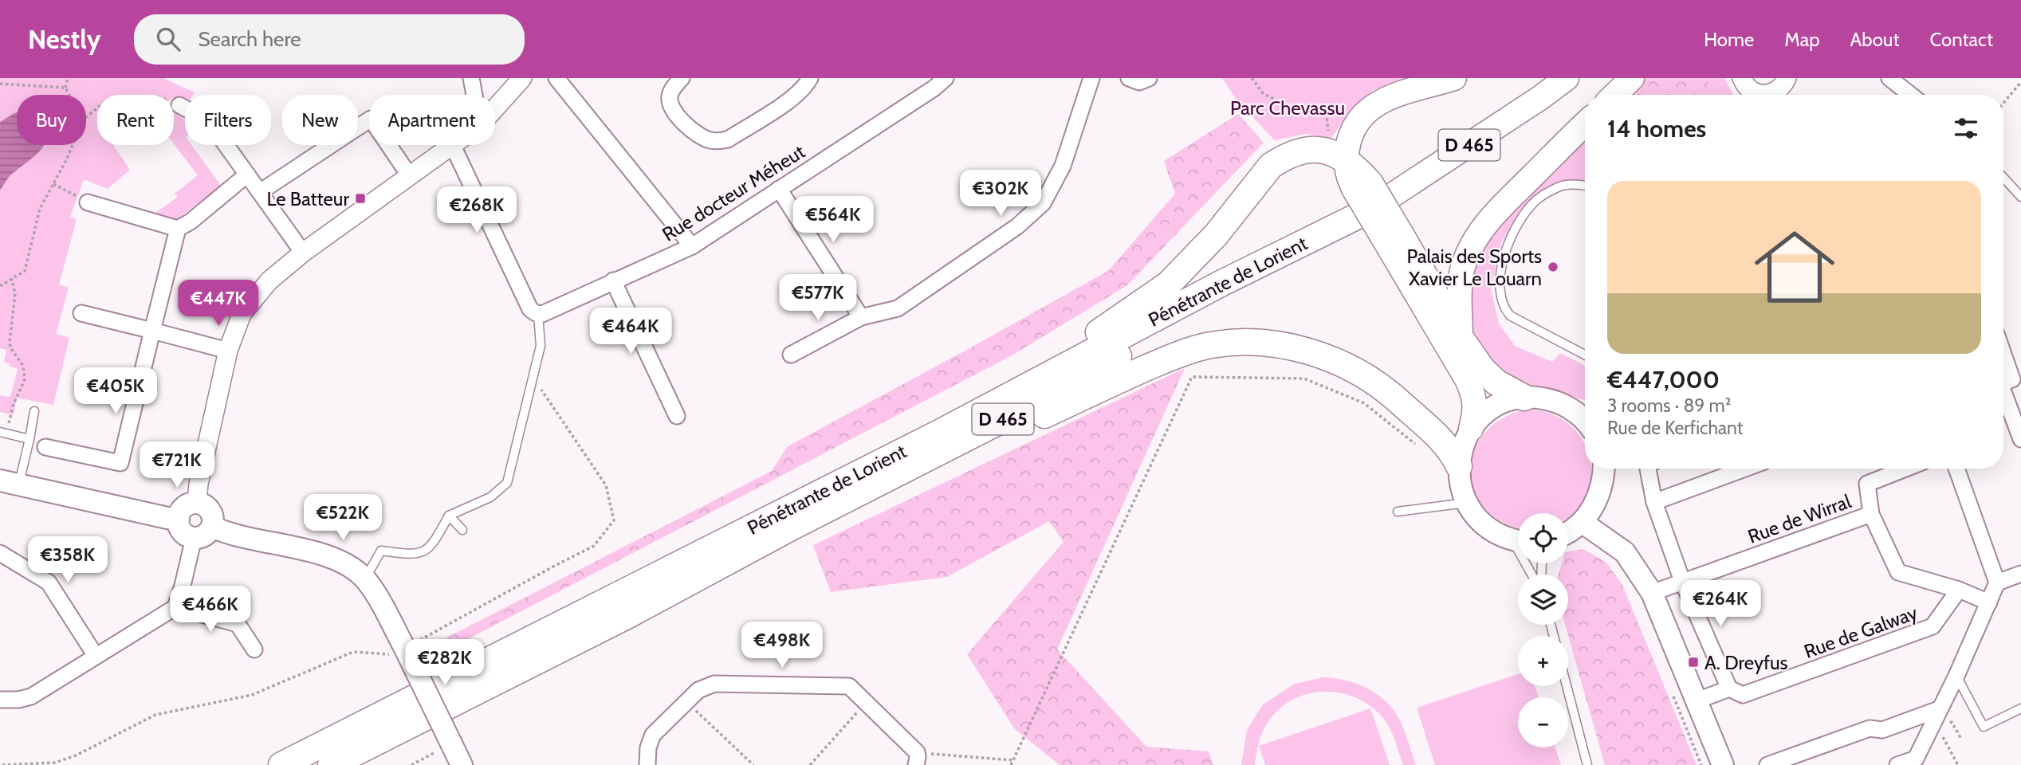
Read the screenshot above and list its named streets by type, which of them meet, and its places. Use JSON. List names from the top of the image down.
{
  "streets": {
    "highway": ["D 465", "Pénétrante de Lorient"],
    "street": ["Rue docteur Méheut", "Rue de Wirral", "Rue de Galway"]
  },
  "crossings": [
    ["Rue de Wirral", "Rue de Galway"]
  ],
  "parks": ["Parc Chevassu"],
  "places": {
    "transit": ["Le Batteur", "A. Dreyfus"],
    "other": ["Palais des Sports Xavier Le Louarn"]
  },
  "page": {
    "header": "Nestly",
    "search": "Search here",
    "nav": [
      "Home",
      "Map",
      "About",
      "Contact"
    ],
    "chip": [
      "Buy",
      "Rent",
      "Filters",
      "New",
      "Apartment"
    ],
    "heading": "14 homes",
    "list": [
      {
        "name": "€447,000",
        "note": "3 rooms · 89 m² · Rue de Kerfichant"
      }
    ],
    "price": [
      "€302K",
      "€268K",
      "€564K",
      "€577K",
      "€447K",
      "€464K",
      "€405K",
      "€721K",
      "€522K",
      "€358K",
      "€264K",
      "€466K",
      "€498K",
      "€282K"
    ],
    "map_buttons": ["+", "−"]
  }
}
